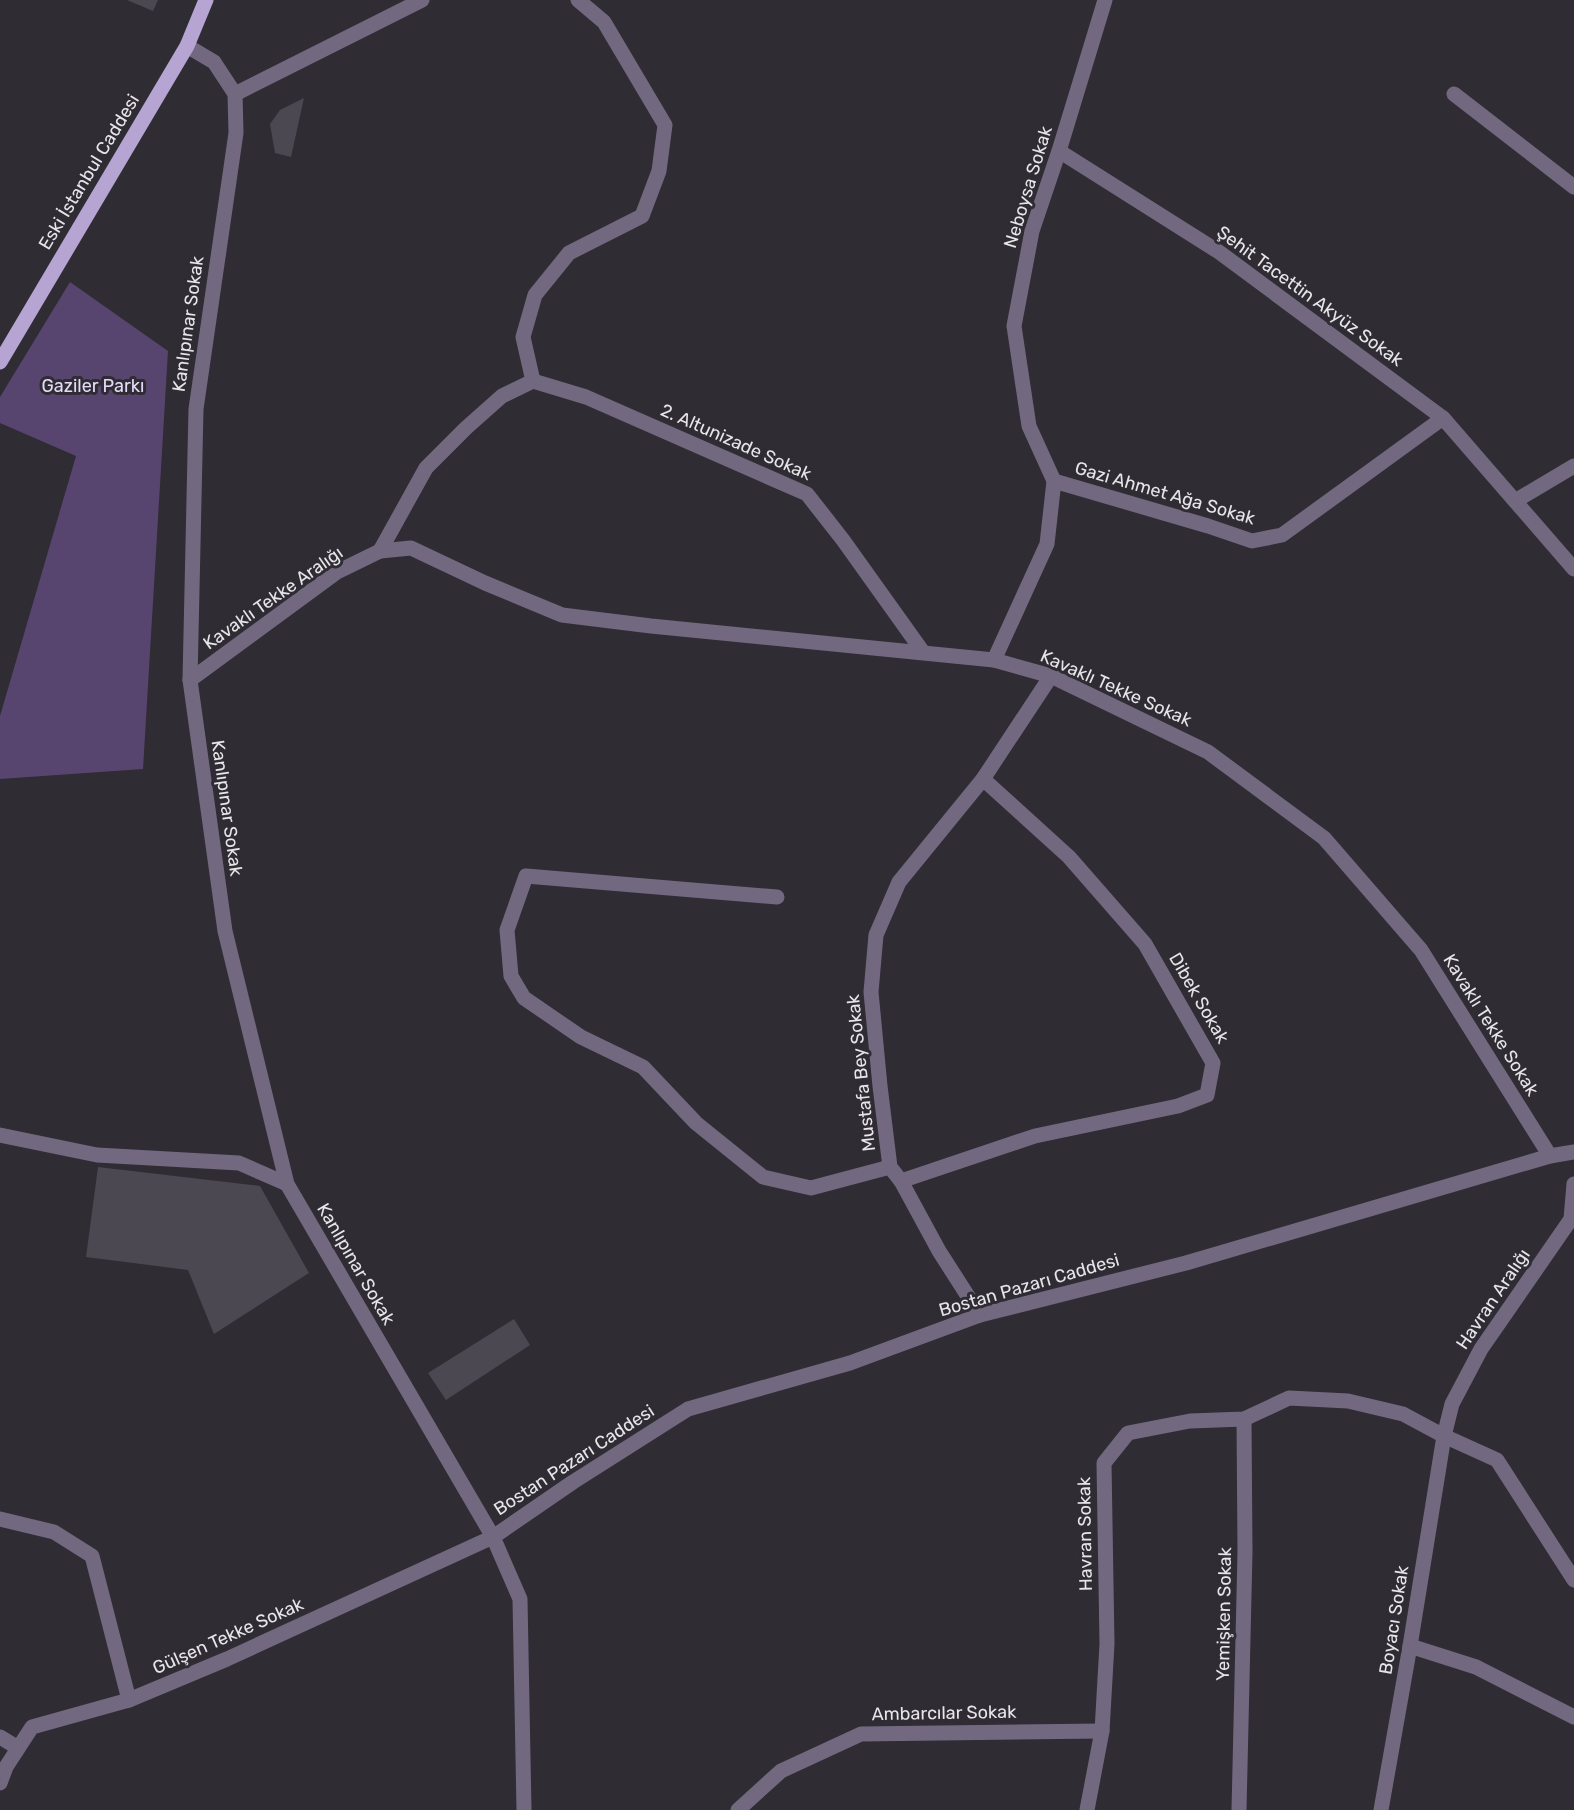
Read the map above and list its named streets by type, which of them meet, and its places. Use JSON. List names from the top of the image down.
{
  "streets": {
    "main road": ["Eski İstanbul Caddesi"],
    "street": [
      "Neboysa Sokak",
      "Şehit Tacettin Akyüz Sokak",
      "Kanlıpınar Sokak",
      "2. Altunizade Sokak",
      "Gazi Ahmet Ağa Sokak",
      "Kavaklı Tekke Aralığı",
      "Kavaklı Tekke Sokak",
      "Dibek Sokak",
      "Mustafa Bey Sokak",
      "Bostan Pazarı Caddesi",
      "Havran Aralığı",
      "Havran Sokak",
      "Yemişken Sokak",
      "Boyacı Sokak",
      "Gülşen Tekke Sokak",
      "Ambarcılar Sokak"
    ]
  },
  "crossings": [
    ["Neboysa Sokak", "Şehit Tacettin Akyüz Sokak"],
    ["Neboysa Sokak", "Gazi Ahmet Ağa Sokak"],
    ["Şehit Tacettin Akyüz Sokak", "Gazi Ahmet Ağa Sokak"],
    ["Kanlıpınar Sokak", "Kavaklı Tekke Aralığı"],
    ["Kanlıpınar Sokak", "Bostan Pazarı Caddesi"],
    ["Kanlıpınar Sokak", "Gülşen Tekke Sokak"],
    ["2. Altunizade Sokak", "Kavaklı Tekke Sokak"],
    ["Kavaklı Tekke Aralığı", "Kavaklı Tekke Sokak"],
    ["Kavaklı Tekke Sokak", "Mustafa Bey Sokak"],
    ["Kavaklı Tekke Sokak", "Bostan Pazarı Caddesi"],
    ["Dibek Sokak", "Mustafa Bey Sokak"],
    ["Mustafa Bey Sokak", "Bostan Pazarı Caddesi"],
    ["Bostan Pazarı Caddesi", "Gülşen Tekke Sokak"],
    ["Havran Aralığı", "Havran Sokak"],
    ["Havran Aralığı", "Boyacı Sokak"],
    ["Havran Sokak", "Yemişken Sokak"],
    ["Havran Sokak", "Boyacı Sokak"],
    ["Havran Sokak", "Ambarcılar Sokak"]
  ],
  "parks": ["Gaziler Parkı"]
}
